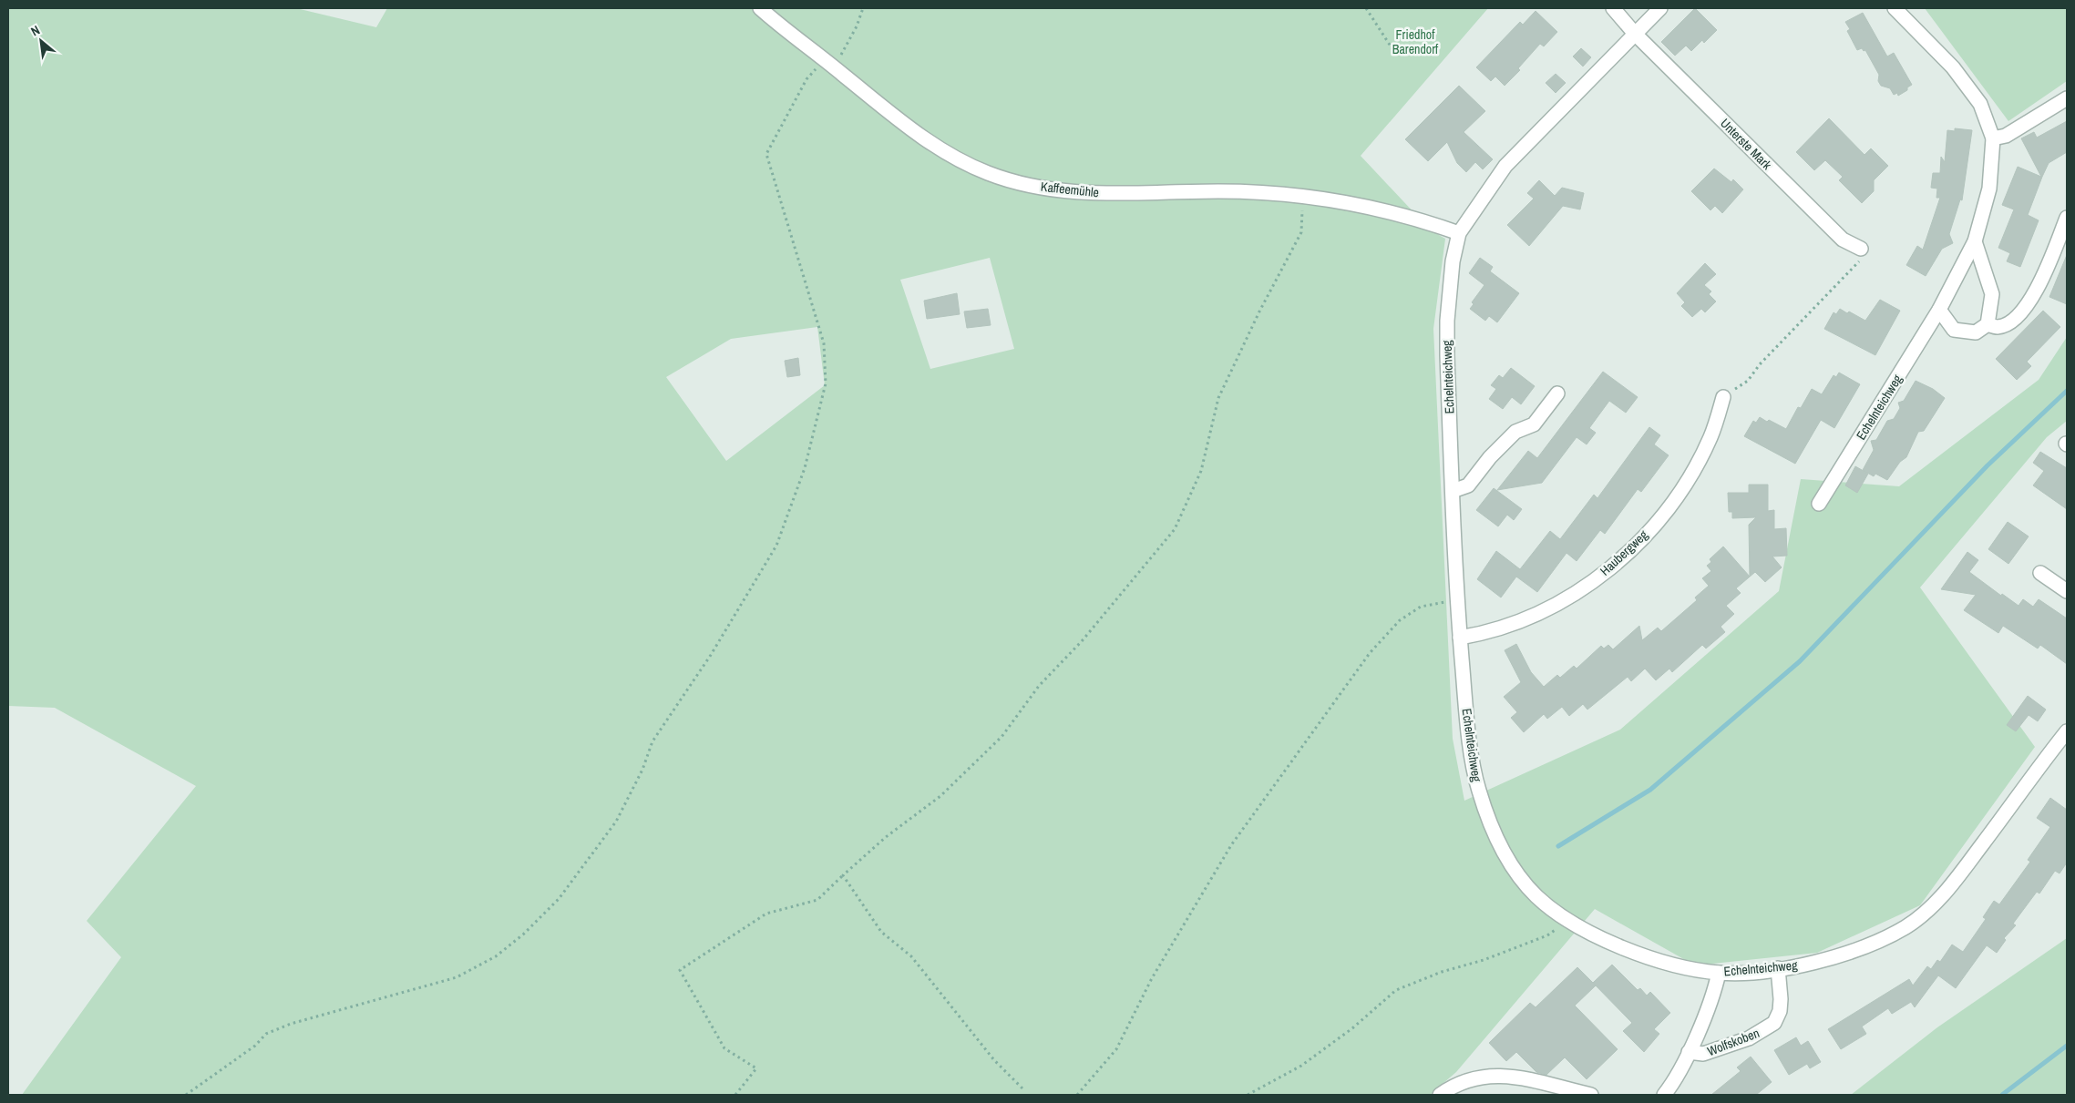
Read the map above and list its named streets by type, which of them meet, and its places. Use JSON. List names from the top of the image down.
{
  "streets": {
    "street": [
      "Unterste Mark",
      "Kaffeemühle",
      "Echelnteichweg",
      "Haubergweg",
      "Wolfskoben"
    ]
  },
  "crossings": [
    ["Unterste Mark", "Echelnteichweg"],
    ["Kaffeemühle", "Echelnteichweg"],
    ["Echelnteichweg", "Haubergweg"],
    ["Echelnteichweg", "Wolfskoben"]
  ],
  "parks": ["Friedhof Barendorf"],
  "north": "top left"
}
